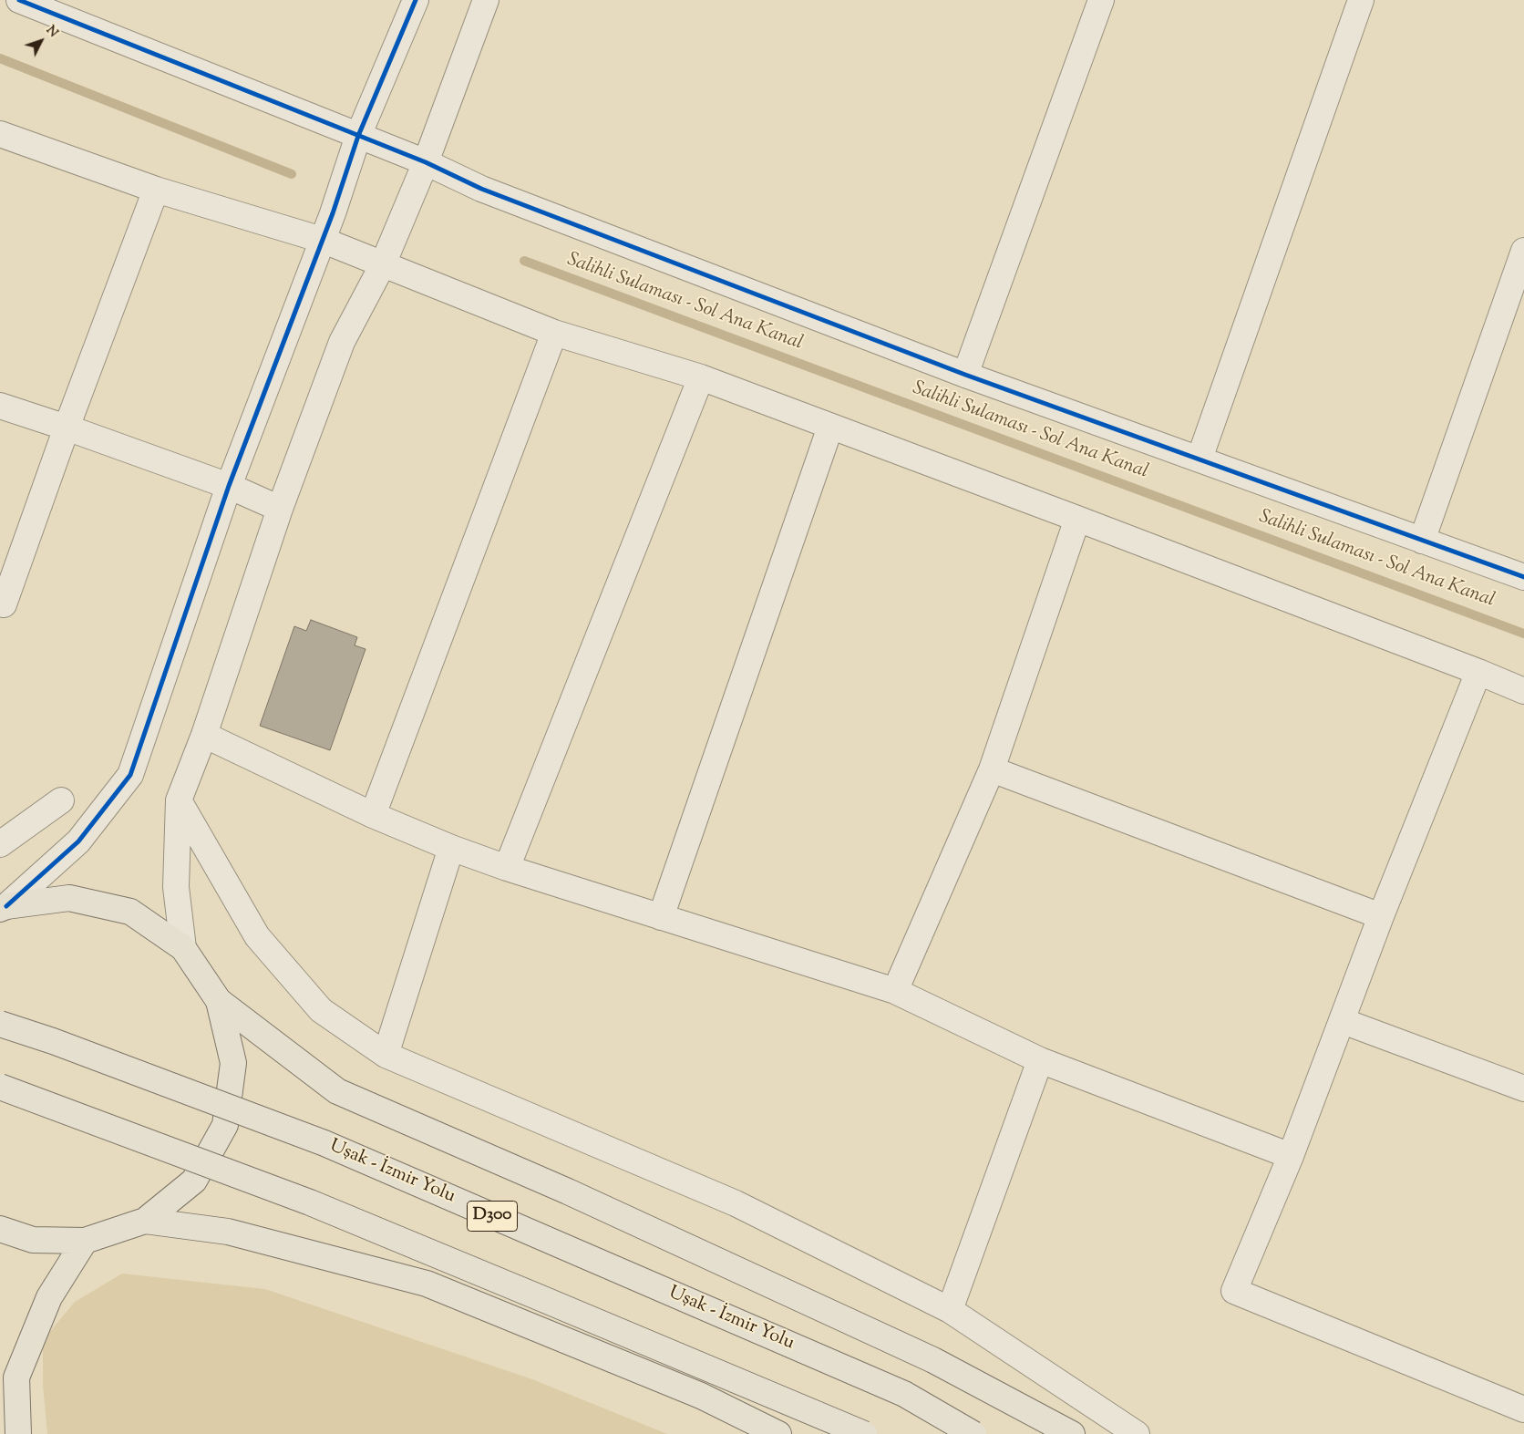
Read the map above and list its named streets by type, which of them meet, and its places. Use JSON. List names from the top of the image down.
{
  "streets": {
    "main road": ["Uşak - İzmir Yolu", "D300"]
  },
  "water": ["Salihli Sulaması - Sol Ana Kanal"],
  "north": "top right"
}
